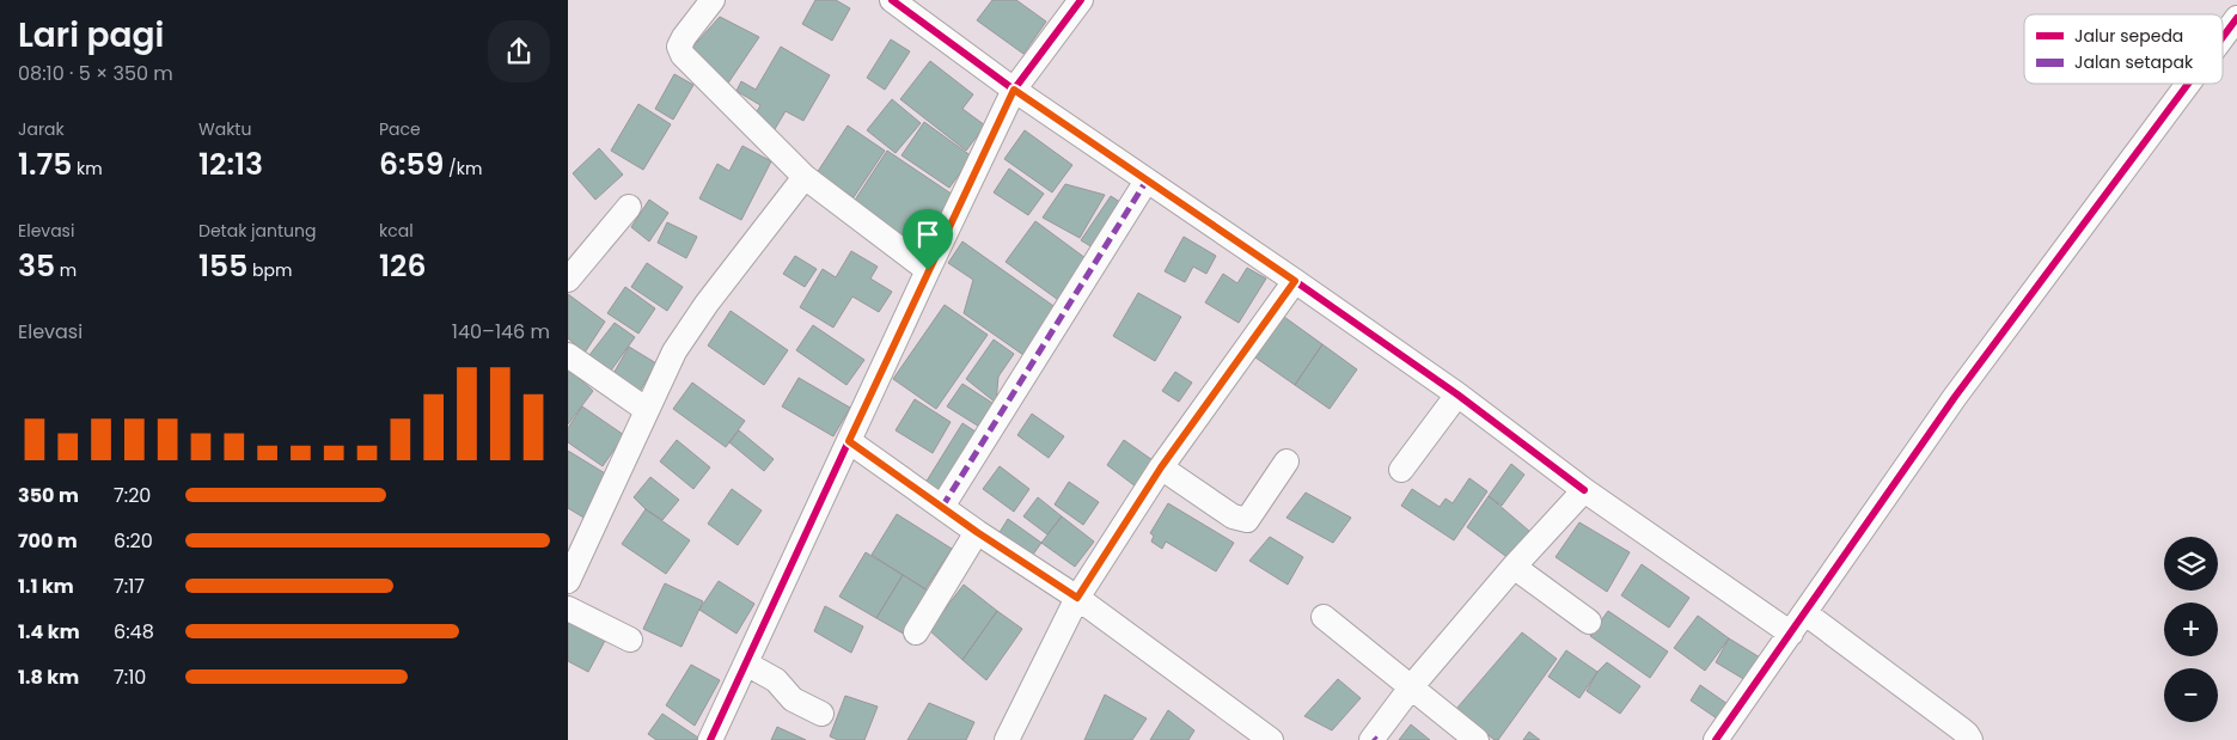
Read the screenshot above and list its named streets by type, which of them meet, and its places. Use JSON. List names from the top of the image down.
{
  "legend": ["Jalur sepeda", "Jalan setapak"],
  "page": {
    "heading": ["Lari pagi", "08:10 · 5 × 350 m"],
    "stats": [
      ["Jarak", "1.75 km"],
      ["Waktu", "12:13"],
      ["Pace", "6:59 /km"],
      ["Elevasi", "35 m"],
      ["Detak jantung", "155 bpm"],
      ["kcal", "126"]
    ],
    "chart": ["Elevasi", "140–146 m"],
    "list": [
      {
        "name": "350 m",
        "note": "7:20"
      },
      {
        "name": "700 m",
        "note": "6:20"
      },
      {
        "name": "1.1 km",
        "note": "7:17"
      },
      {
        "name": "1.4 km",
        "note": "6:48"
      },
      {
        "name": "1.8 km",
        "note": "7:10"
      }
    ],
    "map_buttons": ["+", "−"]
  }
}
